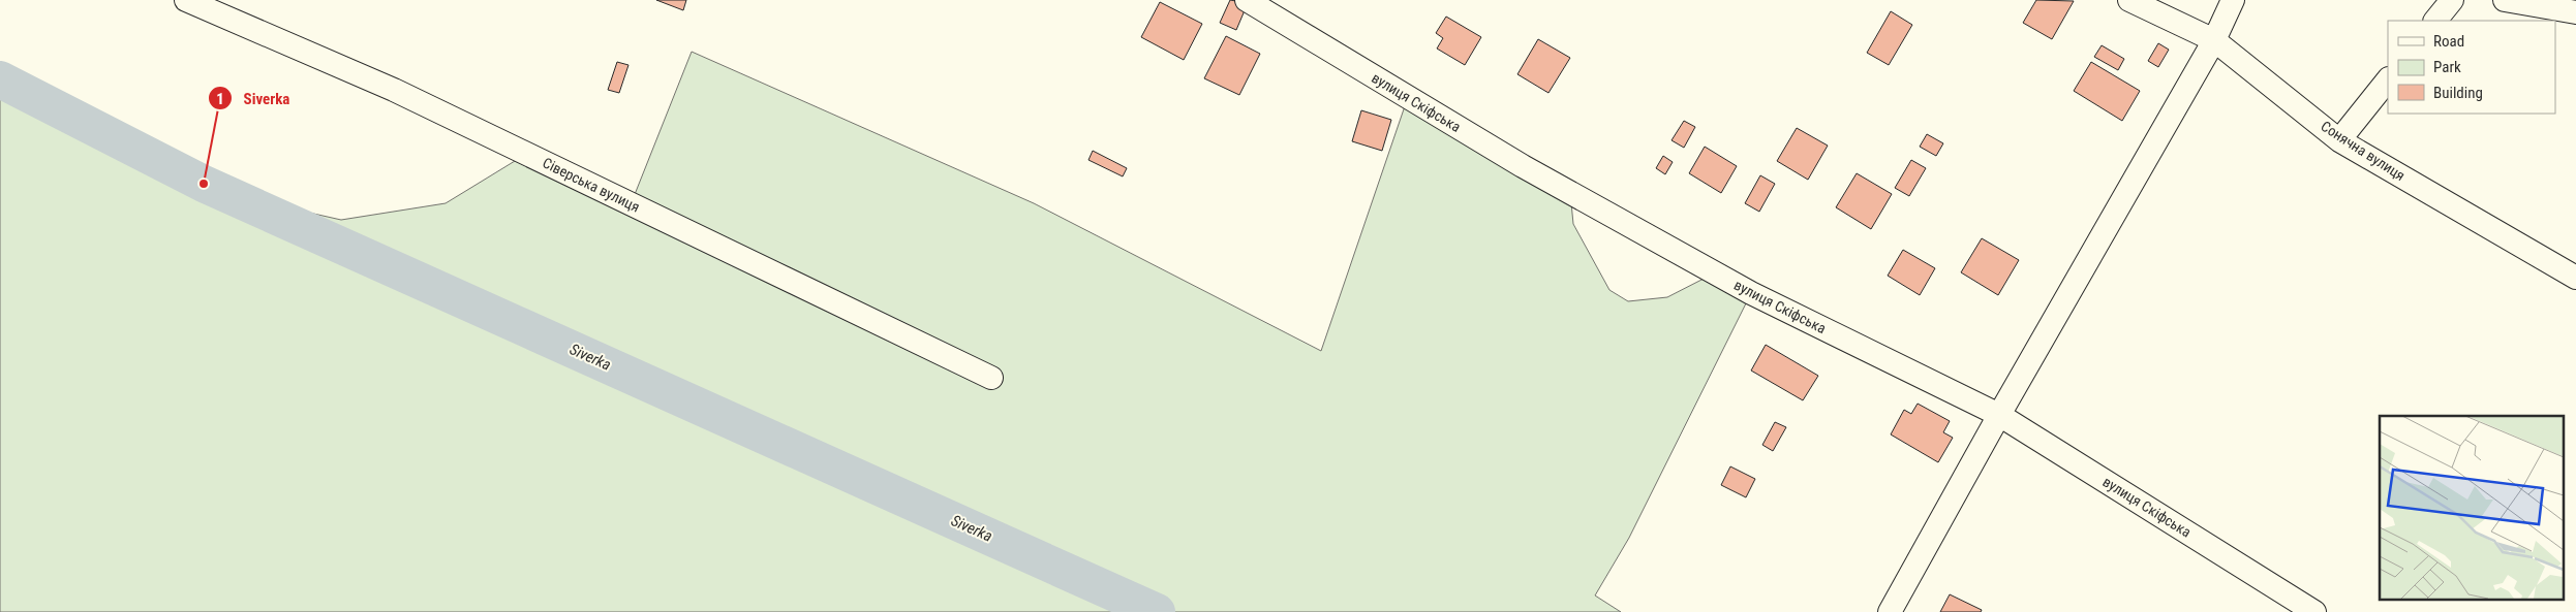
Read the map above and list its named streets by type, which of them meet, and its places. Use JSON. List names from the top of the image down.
{
  "streets": {
    "street": ["вулиця Скіфська", "Сонячна вулиця", "Сіверська вулиця"]
  },
  "water": ["Siverka"],
  "places": ["Siverka"],
  "legend": ["Road", "Park", "Building"]
}
